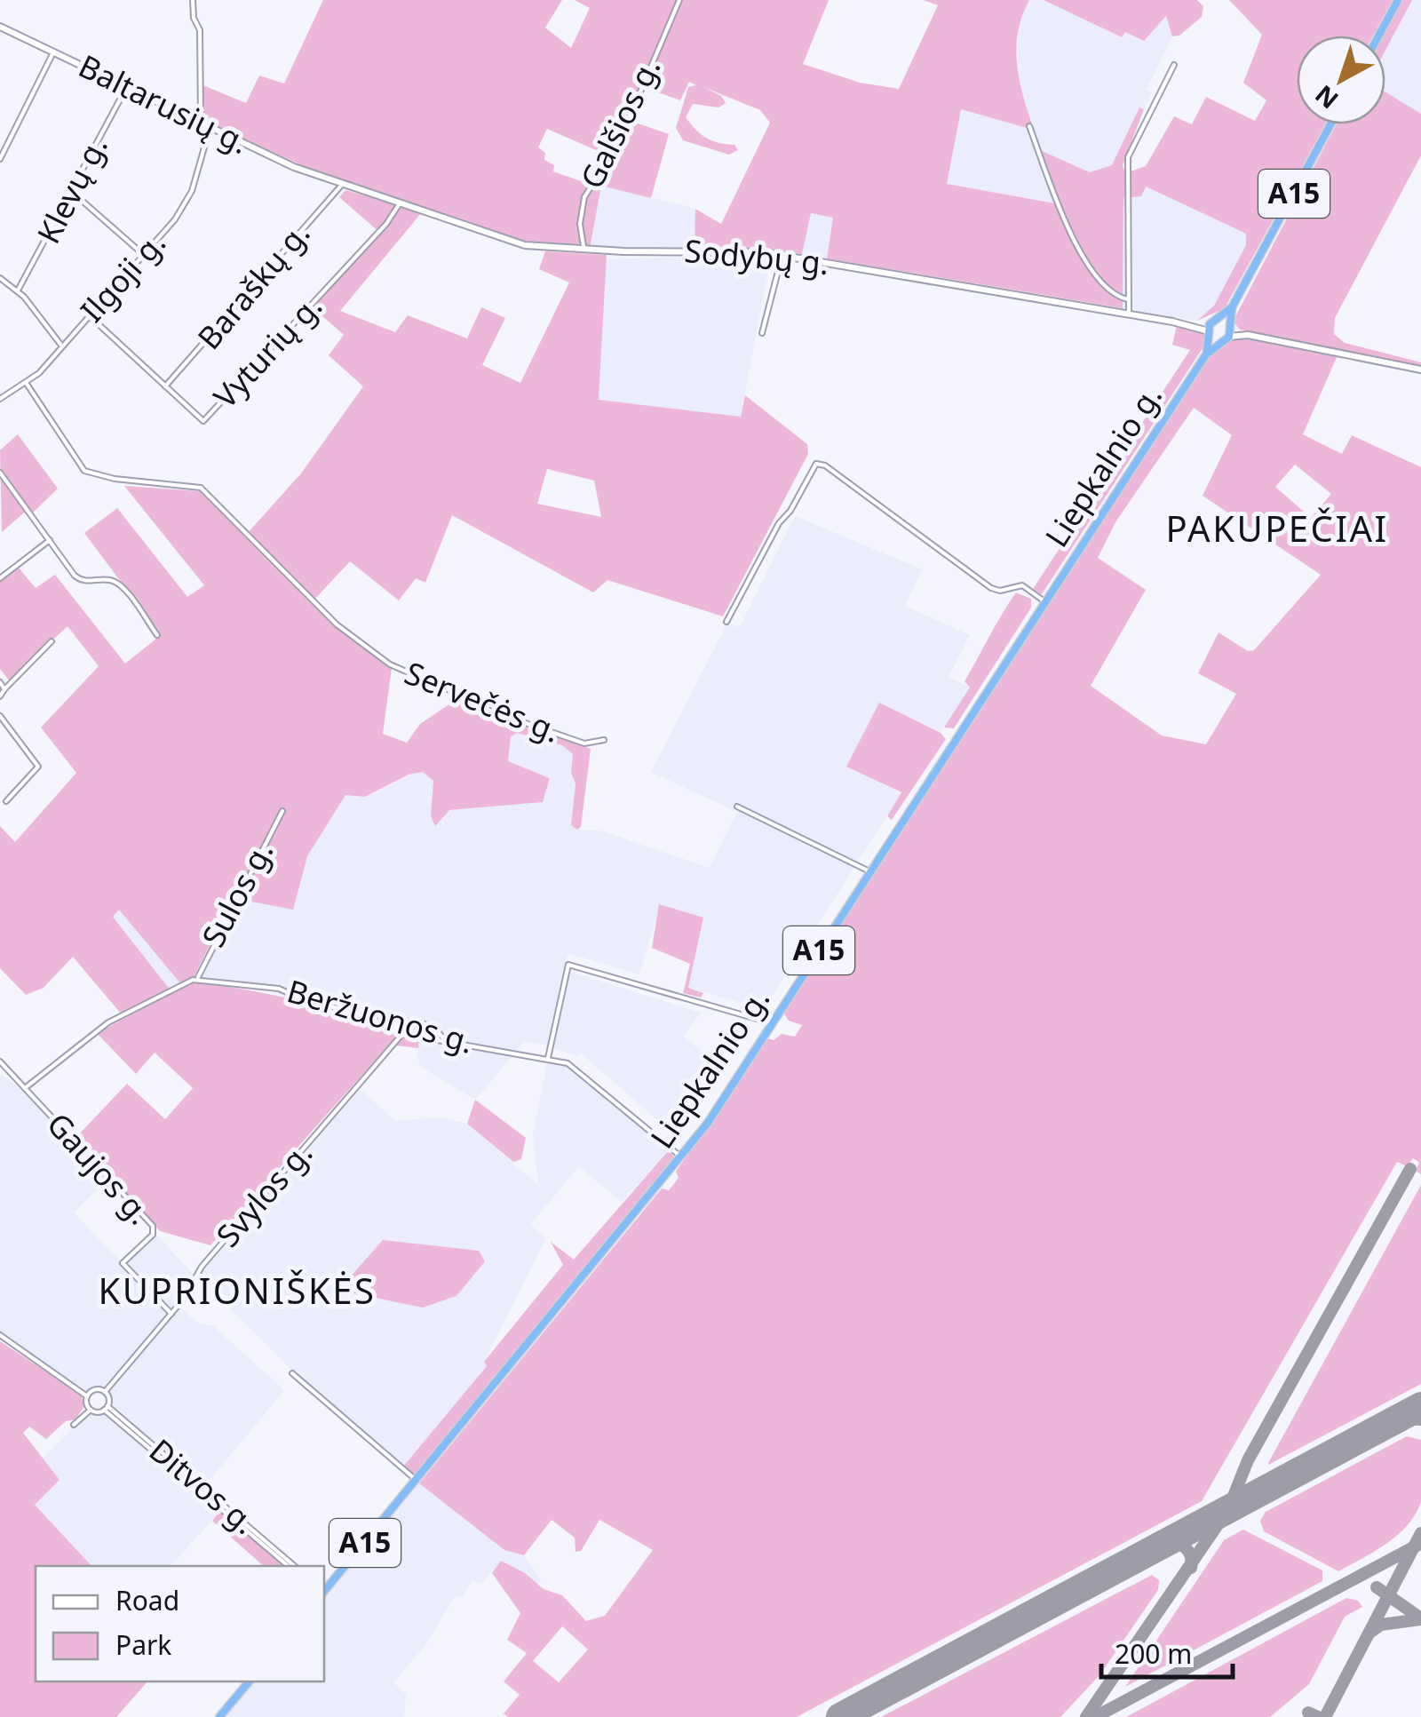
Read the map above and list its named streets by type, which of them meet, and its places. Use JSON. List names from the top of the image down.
{
  "streets": {
    "highway": ["A15", "Liepkalnio g."],
    "main road": ["Baltarusių g.", "Sodybų g."],
    "street": [
      "Galšios g.",
      "Klevų g.",
      "Ilgoji g.",
      "Baraškų g.",
      "Vyturių g.",
      "Servečės g.",
      "Sulos g.",
      "Beržuonos g.",
      "Gaujos g.",
      "Svylos g.",
      "Ditvos g."
    ]
  },
  "crossings": [
    ["Baltarusių g.", "Klevų g."],
    ["Baltarusių g.", "Sodybų g."],
    ["Baltarusių g.", "Ilgoji g."],
    ["Galšios g.", "Sodybų g."],
    ["Sodybų g.", "Baraškų g."],
    ["Sodybų g.", "Vyturių g."],
    ["Ilgoji g.", "Vyturių g."],
    ["Ilgoji g.", "Servečės g."],
    ["Baraškų g.", "Vyturių g."],
    ["Liepkalnio g.", "Beržuonos g."],
    ["Sulos g.", "Beržuonos g."],
    ["Beržuonos g.", "Svylos g."],
    ["Gaujos g.", "Svylos g."]
  ],
  "districts": ["PAKUPEČIAI", "KUPRIONIŠKĖS"],
  "legend": ["Road", "Park"],
  "scale_bar": "200 m",
  "north": "bottom left"
}
